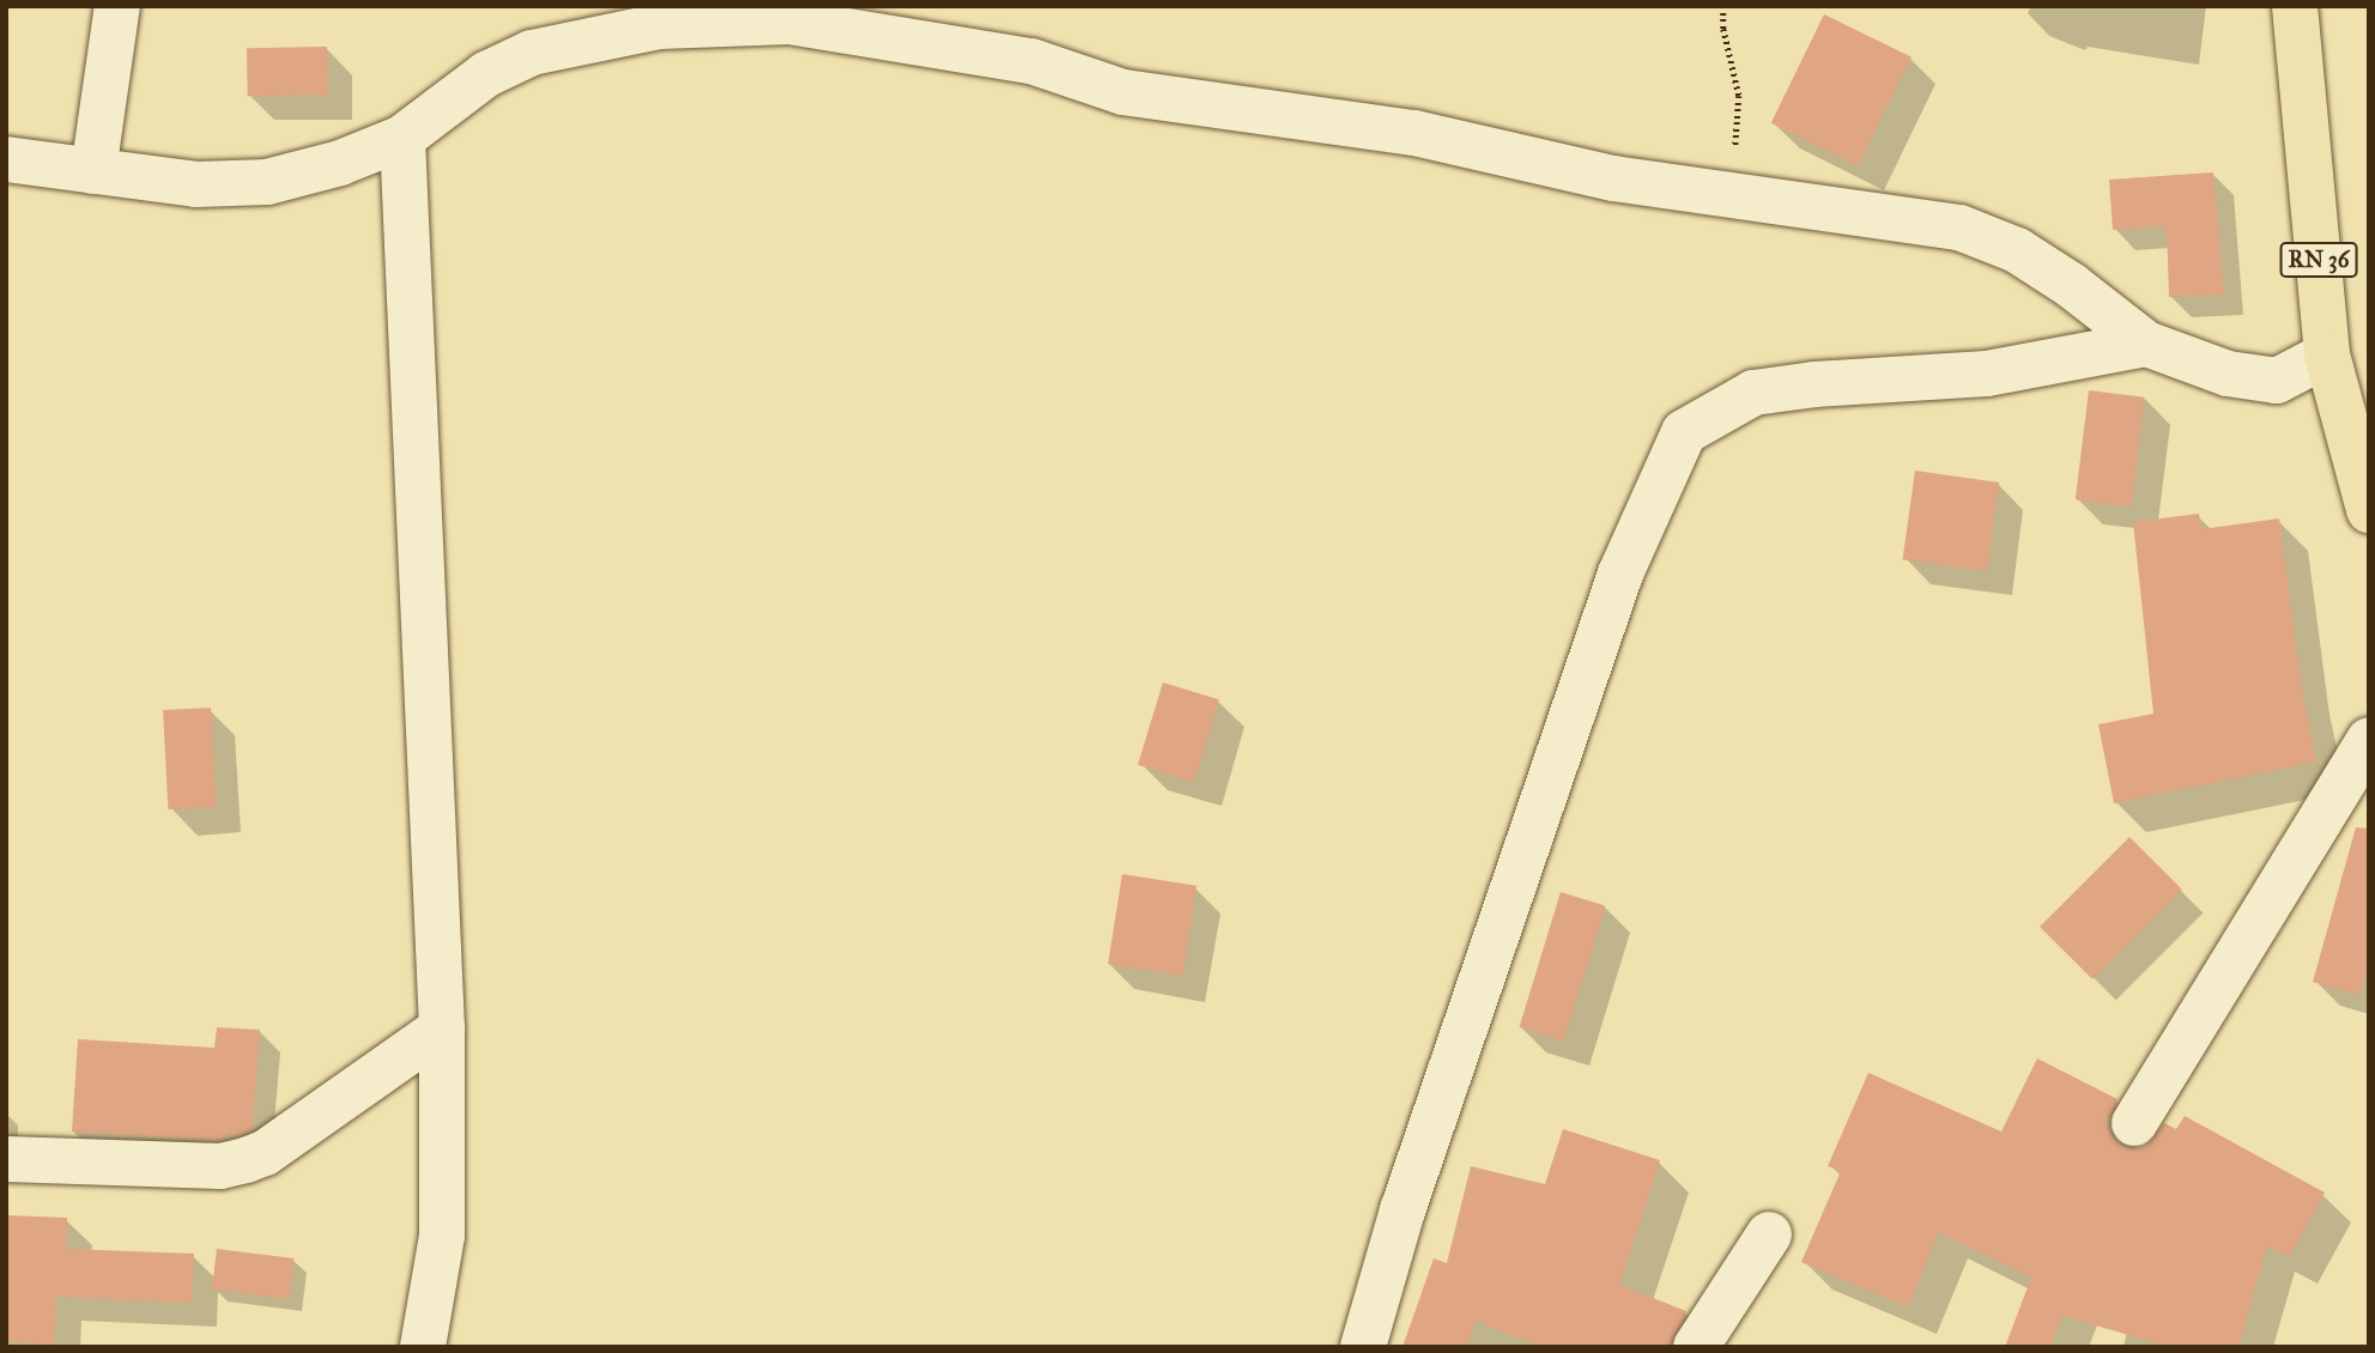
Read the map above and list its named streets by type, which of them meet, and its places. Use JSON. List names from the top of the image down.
{
  "streets": {
    "main road": ["RN 36"]
  }
}
